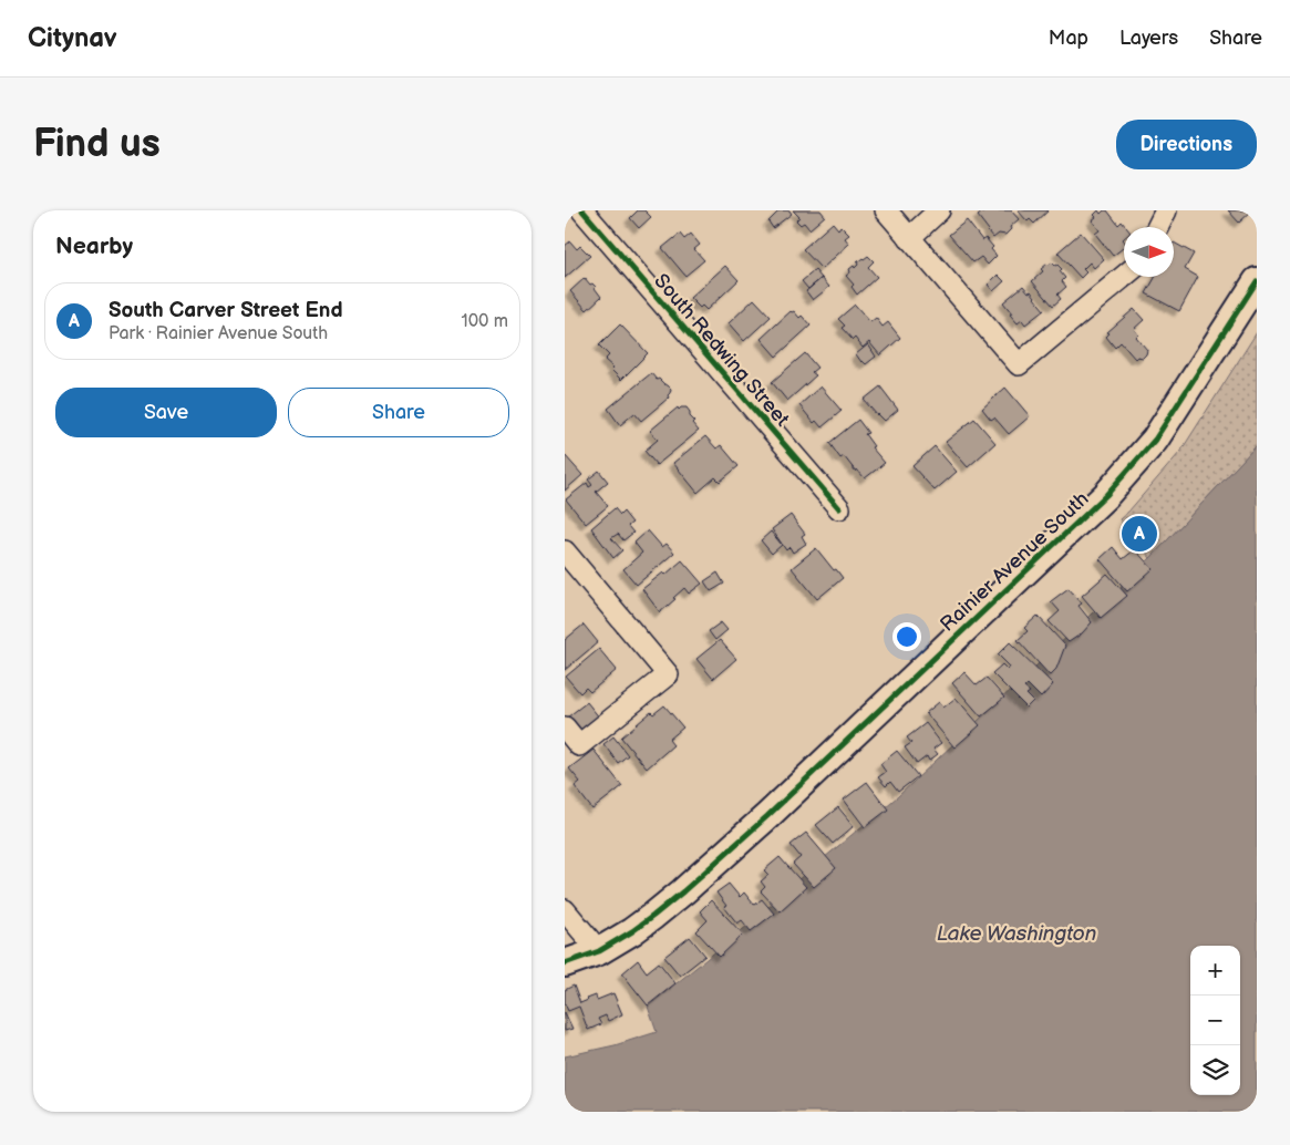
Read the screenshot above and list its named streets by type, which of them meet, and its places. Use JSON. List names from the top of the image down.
{
  "streets": {
    "main road": ["Rainier Avenue South"],
    "street": ["South Redwing Street"]
  },
  "water": ["Lake Washington"],
  "north": "right",
  "page": {
    "header": "Citynav",
    "nav": ["Map", "Layers", "Share"],
    "buttons": [
      "Directions",
      ["Save", "Share"]
    ],
    "title": "Find us",
    "heading": "Nearby",
    "list": [
      {
        "mark": "A",
        "name": "South Carver Street End",
        "note": "Park · Rainier Avenue South",
        "value": "100 m"
      }
    ],
    "pins": "A",
    "map_buttons": ["+", "−"]
  }
}
